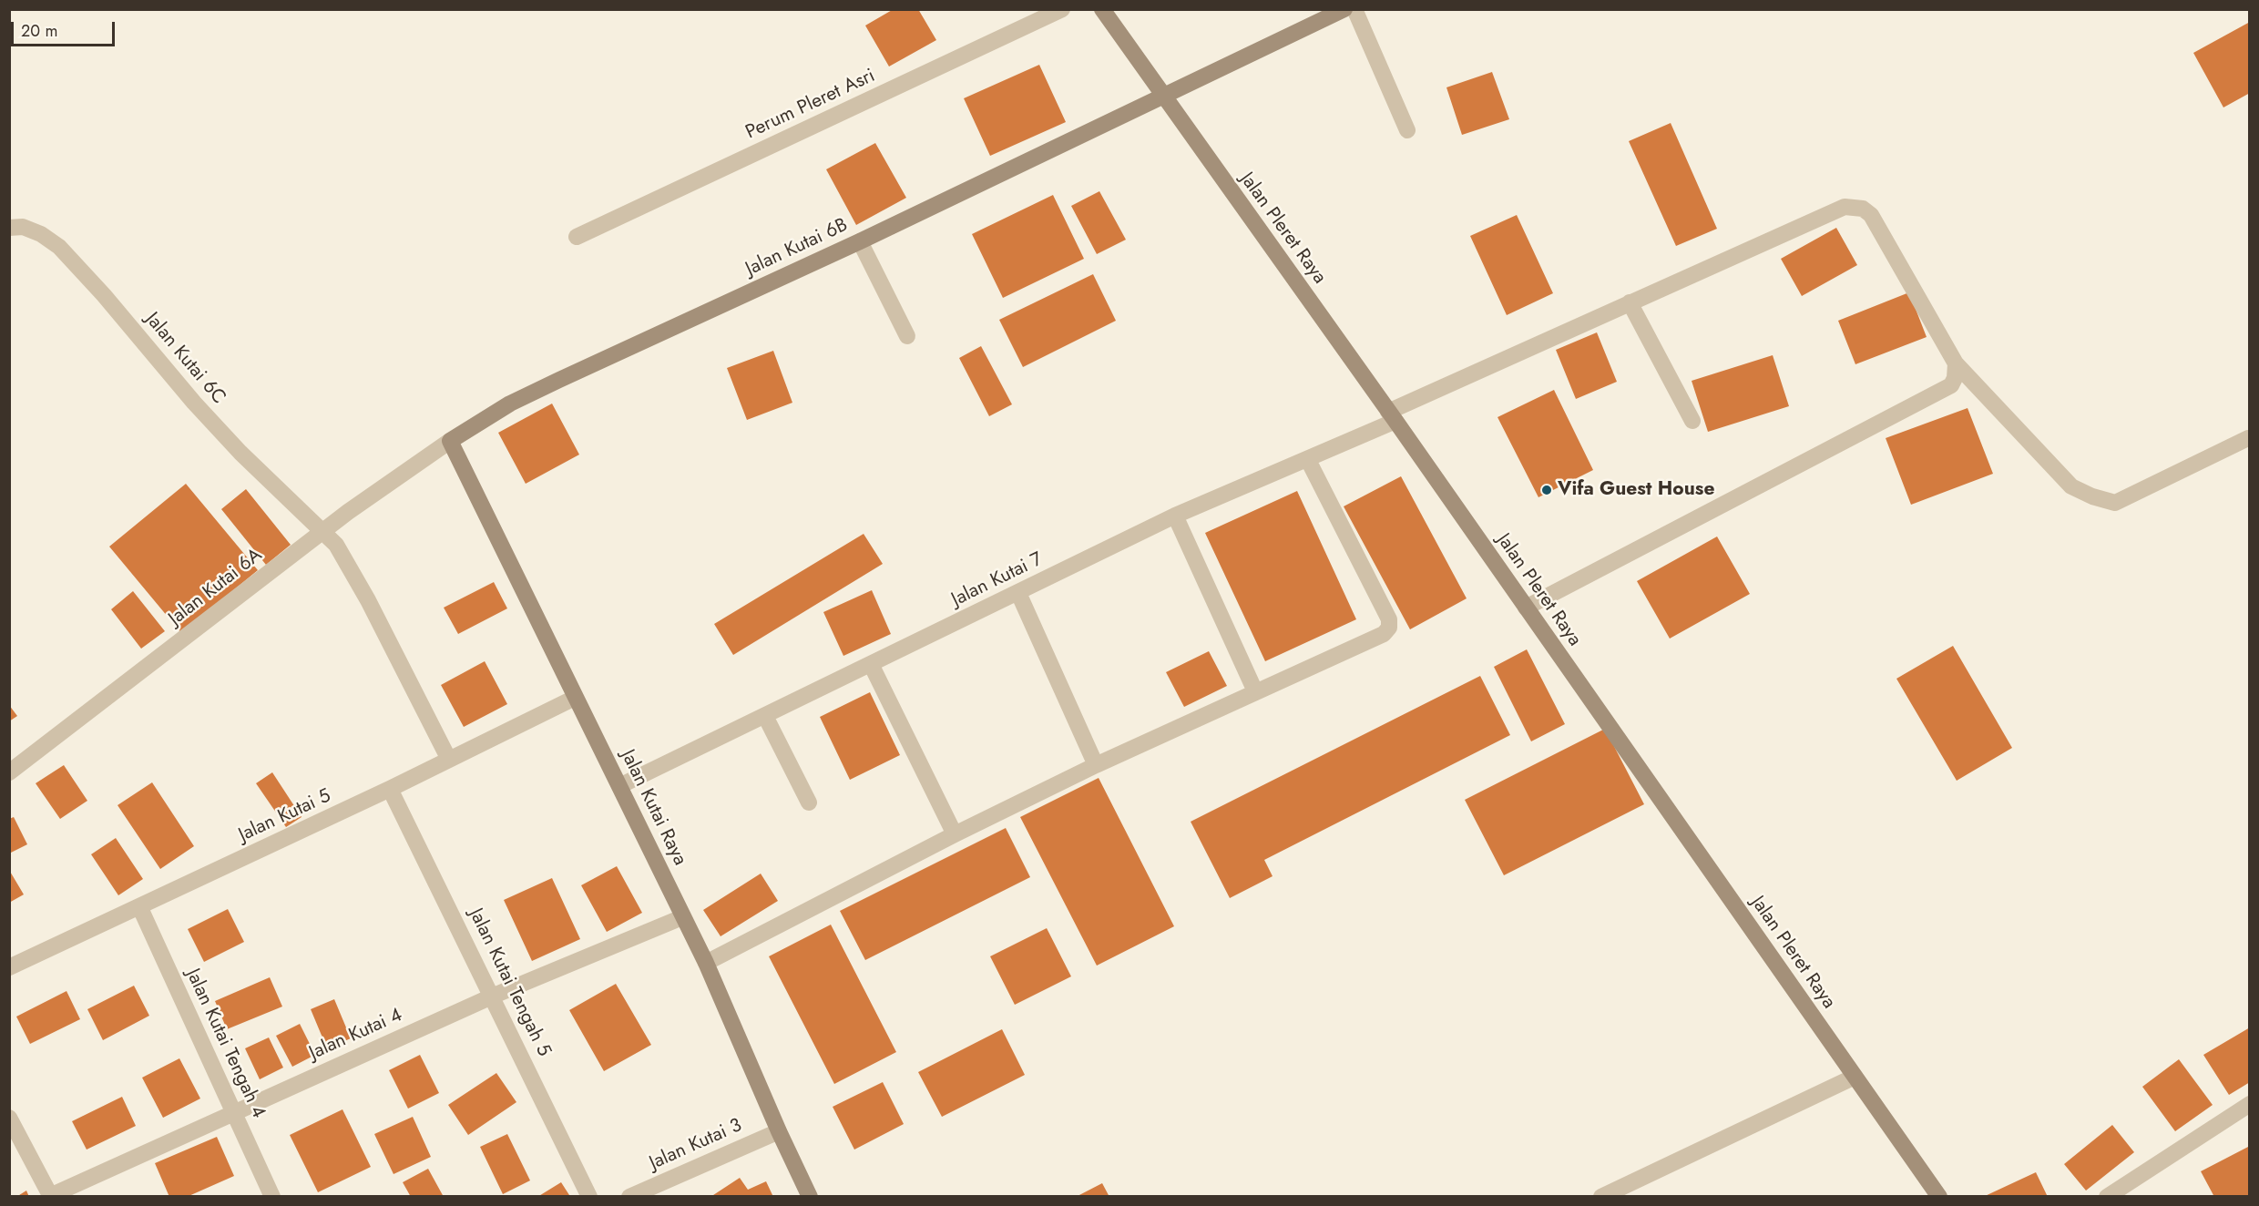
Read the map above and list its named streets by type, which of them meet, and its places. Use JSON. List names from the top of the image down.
{
  "streets": {
    "street": [
      "Perum Pleret Asri",
      "Jalan Pleret Raya",
      "Jalan Kutai 6B",
      "Jalan Kutai 6C",
      "Jalan Kutai 7",
      "Jalan Kutai 6A",
      "Jalan Kutai Raya",
      "Jalan Kutai 5",
      "Jalan Kutai Tengah 5",
      "Jalan Kutai 4",
      "Jalan Kutai Tengah 4",
      "Jalan Kutai 3"
    ]
  },
  "crossings": [
    ["Jalan Pleret Raya", "Jalan Kutai 6B"],
    ["Jalan Pleret Raya", "Jalan Kutai 7"],
    ["Jalan Kutai 6B", "Jalan Kutai 6A"],
    ["Jalan Kutai 6B", "Jalan Kutai Raya"],
    ["Jalan Kutai 6C", "Jalan Kutai 6A"],
    ["Jalan Kutai 6C", "Jalan Kutai 5"],
    ["Jalan Kutai 7", "Jalan Kutai Raya"],
    ["Jalan Kutai 6A", "Jalan Kutai Raya"],
    ["Jalan Kutai Raya", "Jalan Kutai 5"],
    ["Jalan Kutai Raya", "Jalan Kutai 4"],
    ["Jalan Kutai Raya", "Jalan Kutai 3"],
    ["Jalan Kutai 5", "Jalan Kutai Tengah 5"],
    ["Jalan Kutai 5", "Jalan Kutai Tengah 4"],
    ["Jalan Kutai Tengah 5", "Jalan Kutai 4"],
    ["Jalan Kutai 4", "Jalan Kutai Tengah 4"]
  ],
  "places": ["Vifa Guest House"],
  "scale_bar": "20 m"
}
